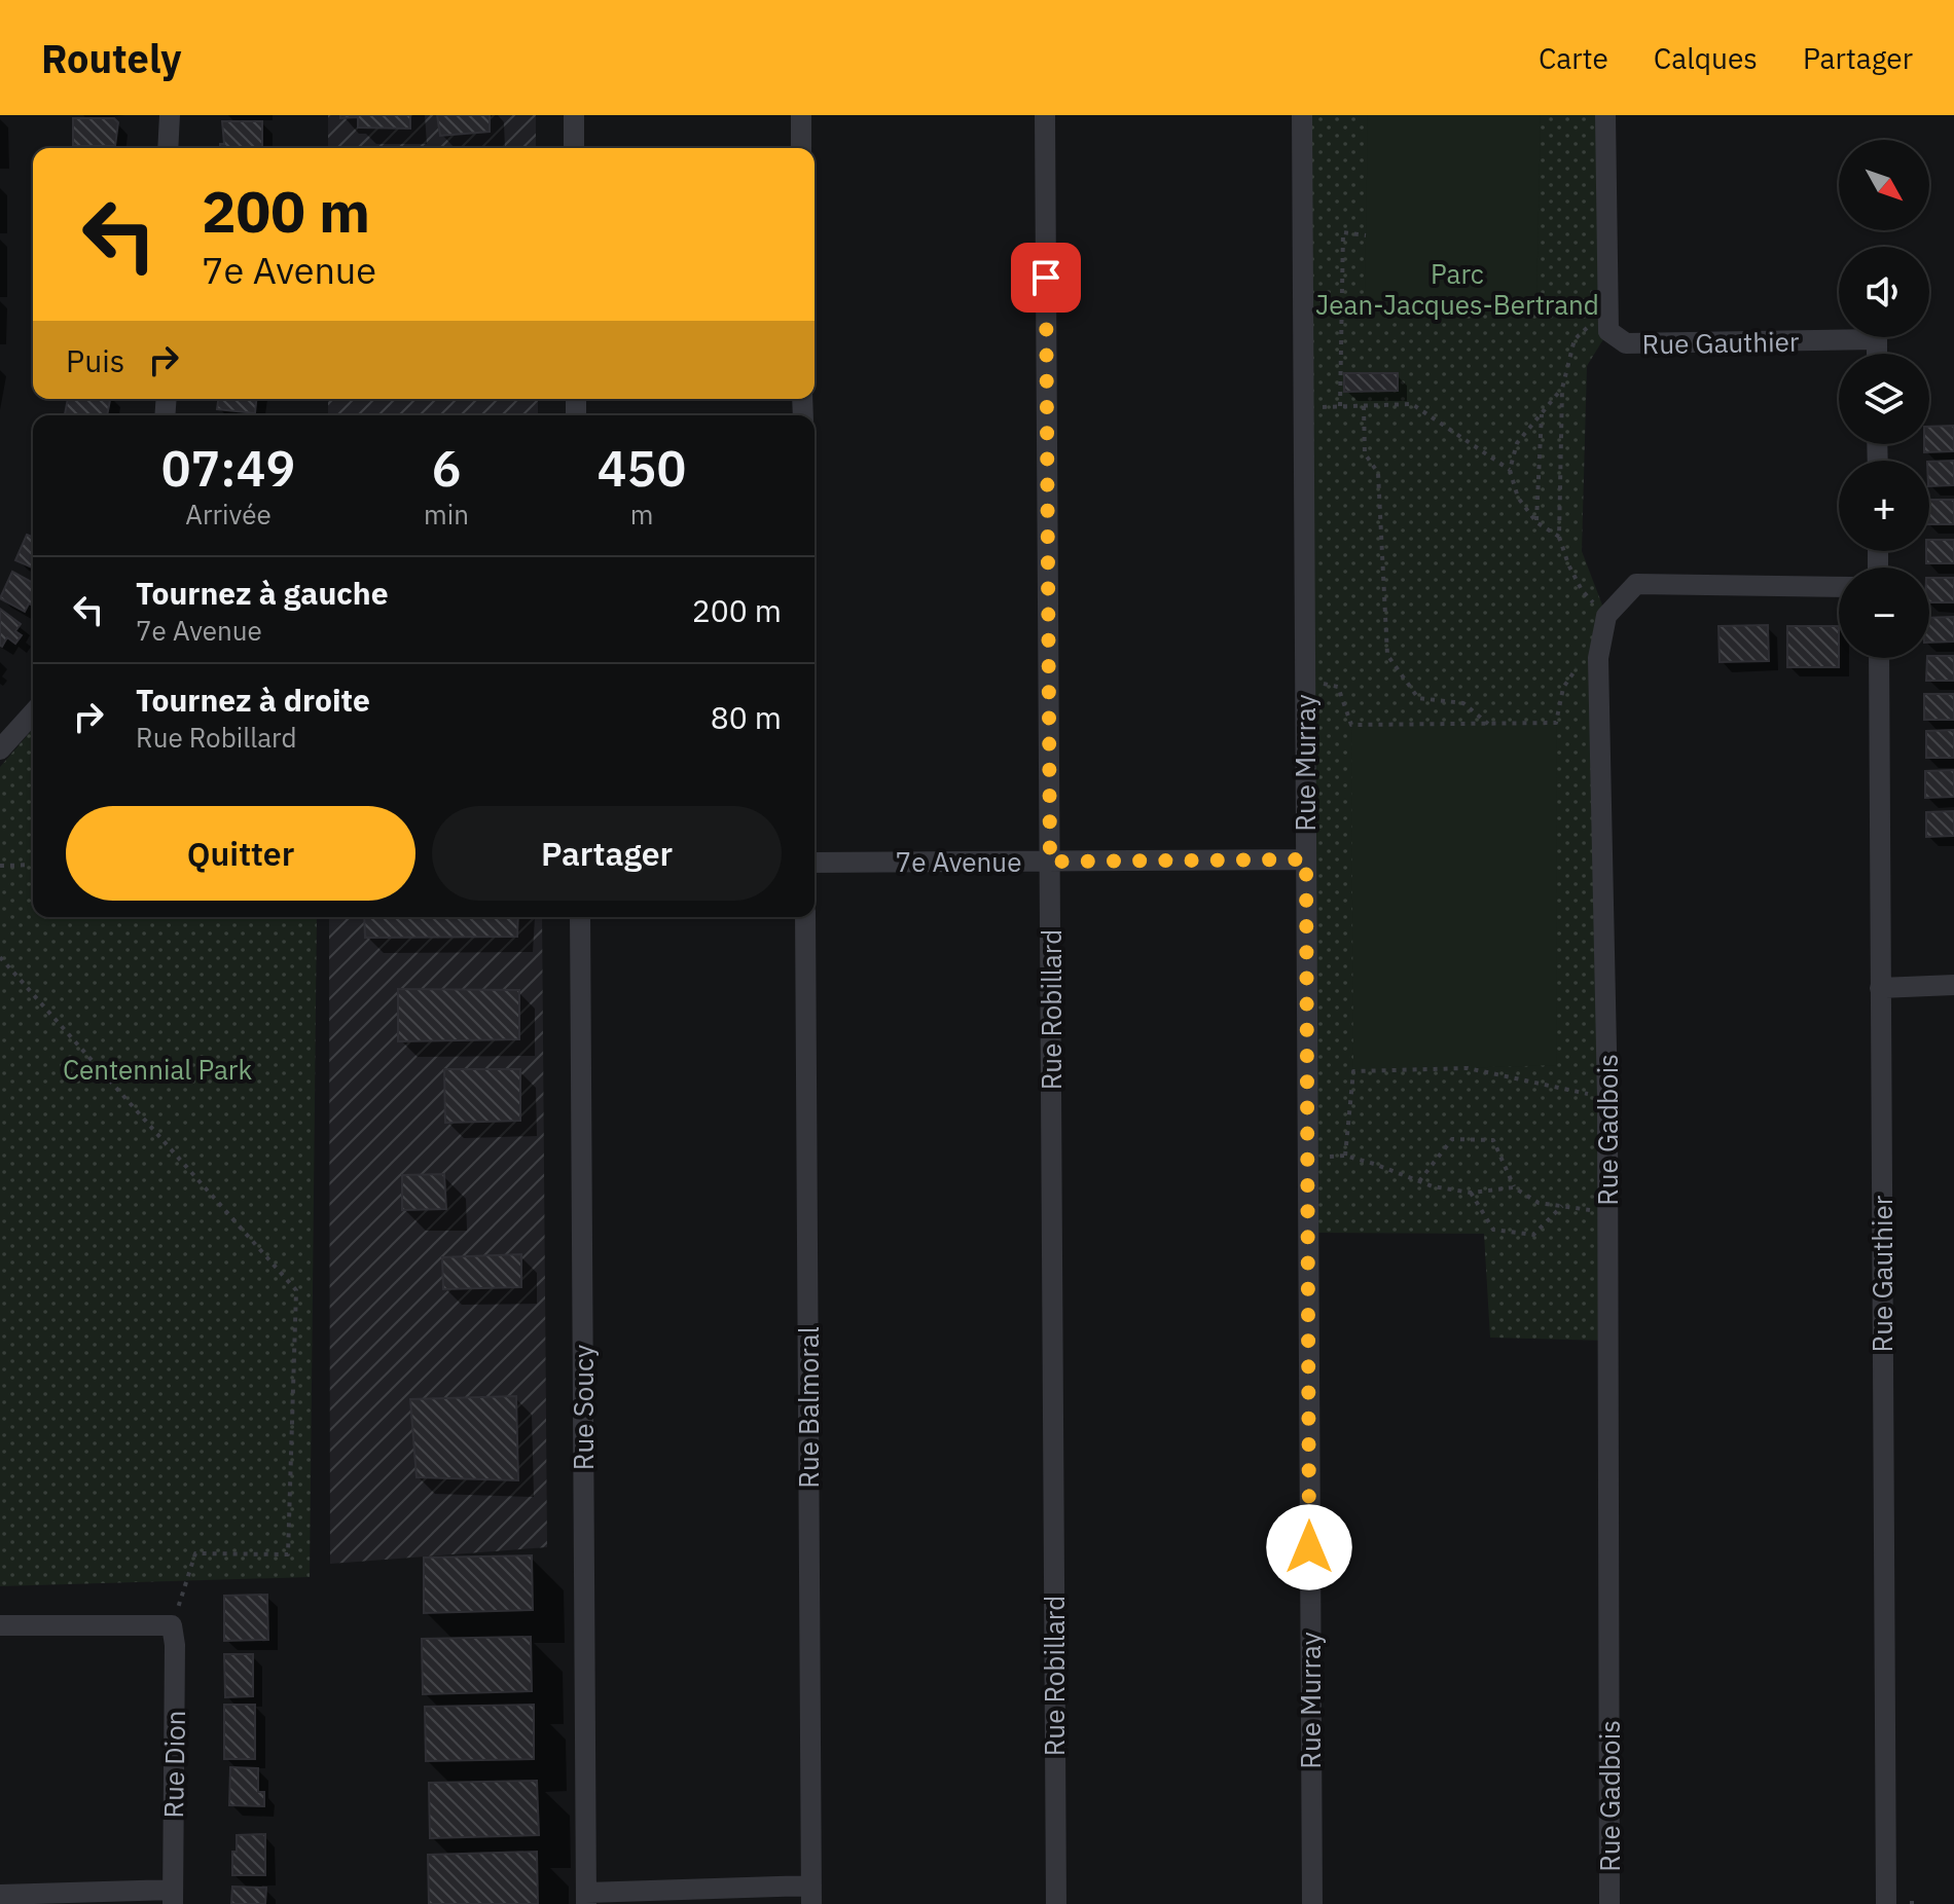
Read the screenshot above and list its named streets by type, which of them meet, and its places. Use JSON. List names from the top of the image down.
{
  "streets": {
    "street": [
      "Rue Gauthier",
      "Rue Murray",
      "7e Avenue",
      "Rue Robillard",
      "Rue Gadbois",
      "Rue Soucy",
      "Rue Balmoral",
      "Rue Dion"
    ]
  },
  "crossings": [
    ["Rue Murray", "7e Avenue"],
    ["7e Avenue", "Rue Robillard"]
  ],
  "parks": ["Parc Jean-Jacques-Bertrand", "Centennial Park"],
  "north": "bottom right",
  "page": {
    "header": "Routely",
    "nav": ["Carte", "Calques", "Partager"],
    "map_buttons": ["+", "−"],
    "turn": ["200 m", "7e Avenue"],
    "then": "Puis",
    "eta": [
      "07:49",
      "Arrivée",
      "6",
      "min",
      "450",
      "m"
    ],
    "list": [
      {
        "name": "Tournez à gauche",
        "note": "7e Avenue",
        "value": "200 m"
      },
      {
        "name": "Tournez à droite",
        "note": "Rue Robillard",
        "value": "80 m"
      }
    ],
    "buttons": ["Quitter", "Partager"]
  }
}
